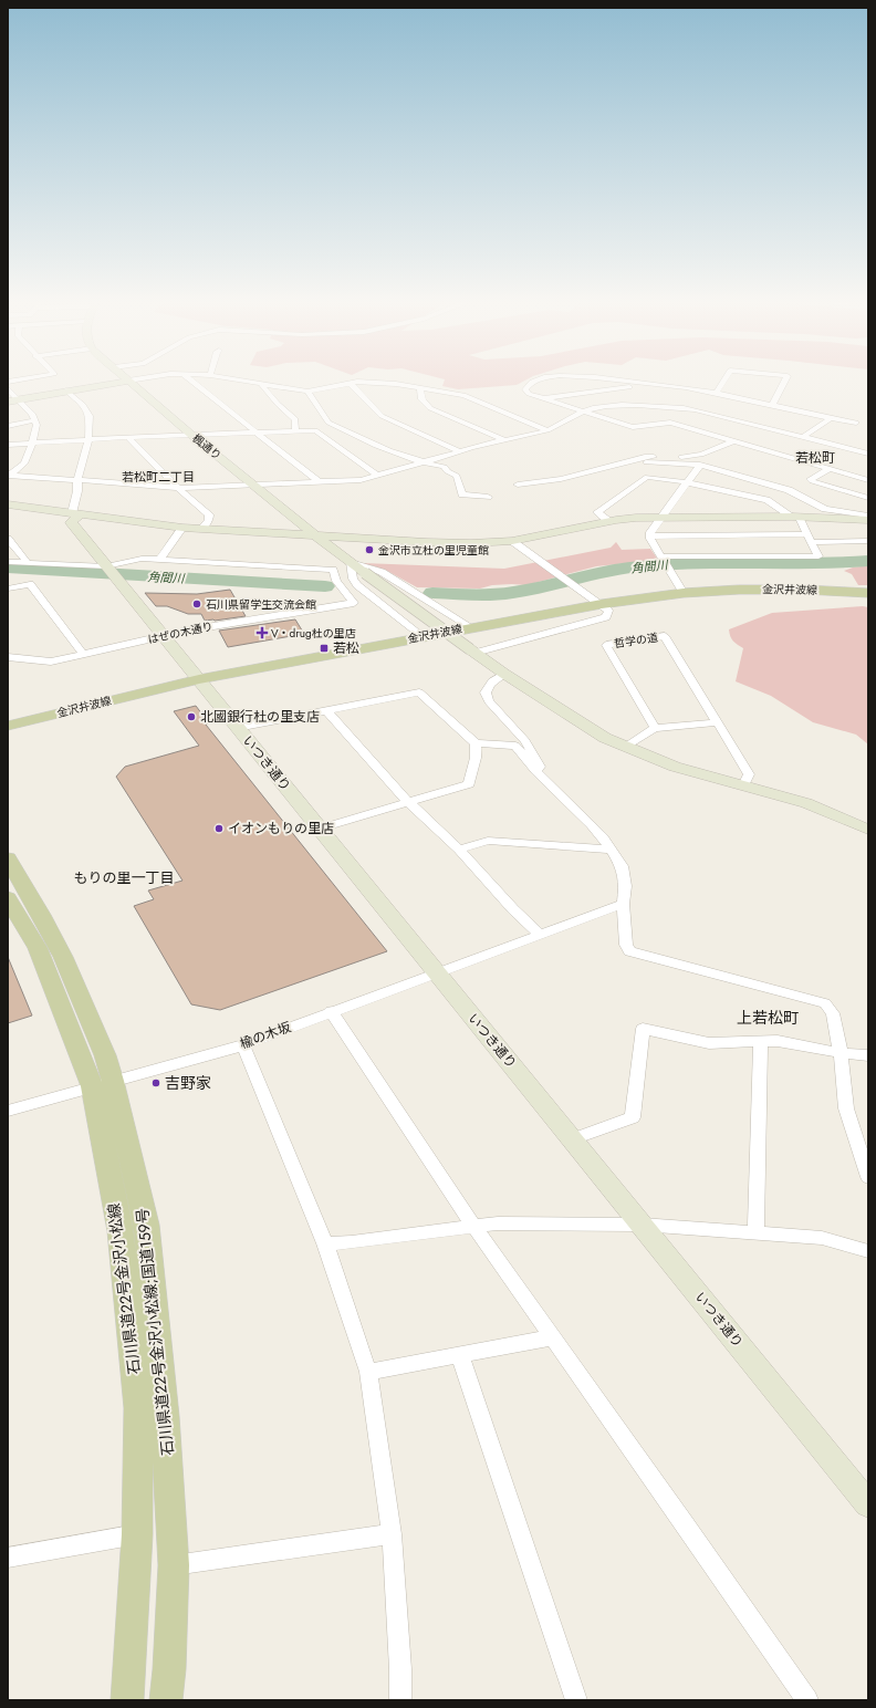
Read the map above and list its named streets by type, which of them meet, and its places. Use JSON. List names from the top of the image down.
{
  "streets": {
    "main road": ["金沢井波線", "石川県道22号金沢小松線", "石川県道22号金沢小松線;国道159号"],
    "street": [
      "楓通り",
      "はぜの木通り",
      "哲学の道",
      "いつき通り",
      "楡の木坂"
    ]
  },
  "crossings": [
    ["金沢井波線", "いつき通り"],
    ["はぜの木通り", "いつき通り"],
    ["いつき通り", "楡の木坂"],
    ["楡の木坂", "石川県道22号金沢小松線"],
    ["楡の木坂", "石川県道22号金沢小松線;国道159号"],
    ["石川県道22号金沢小松線", "石川県道22号金沢小松線;国道159号"]
  ],
  "districts": [
    "若松町",
    "若松町二丁目",
    "もりの里一丁目",
    "上若松町"
  ],
  "water": ["角間川"],
  "places": {
    "other": [
      "金沢市立杜の里児童館",
      "石川県留学生交流会館",
      "北國銀行杜の里支店",
      "イオンもりの里店",
      "吉野家"
    ],
    "health": ["V・drug杜の里店"],
    "transit": ["若松"]
  }
}
